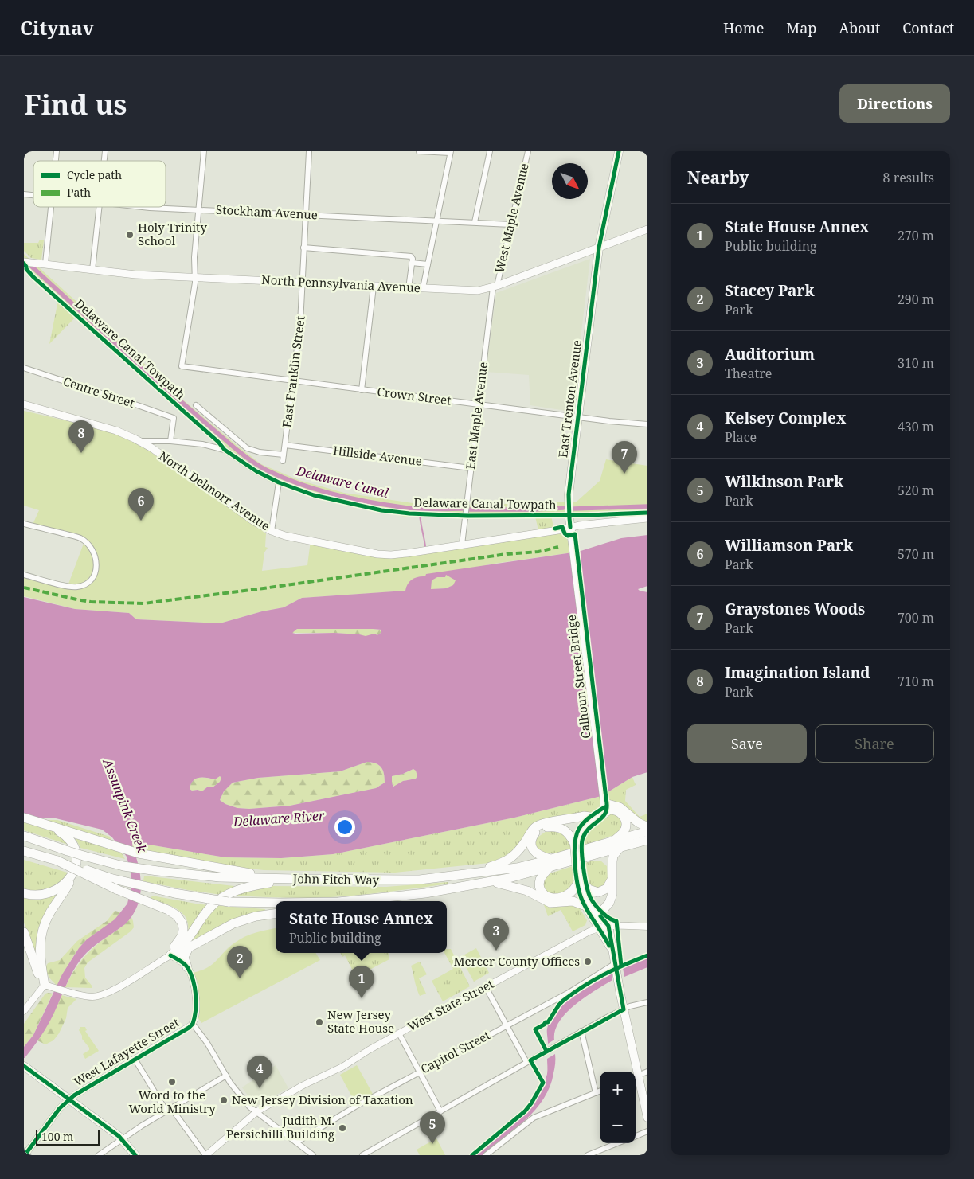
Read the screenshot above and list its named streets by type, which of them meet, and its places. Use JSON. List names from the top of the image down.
{
  "streets": {
    "highway": ["John Fitch Way"],
    "main road": [
      "North Pennsylvania Avenue",
      "East Trenton Avenue",
      "North Delmorr Avenue",
      "Calhoun Street Bridge"
    ],
    "street": [
      "Stockham Avenue",
      "West Maple Avenue",
      "East Franklin Street",
      "Centre Street",
      "Crown Street",
      "East Maple Avenue",
      "Hillside Avenue",
      "West State Street",
      "West Lafayette Street",
      "Capitol Street"
    ],
    "cycle path": ["Delaware Canal Towpath"]
  },
  "crossings": [
    ["Stockham Avenue", "West Maple Avenue"],
    ["Stockham Avenue", "East Franklin Street"],
    ["West Maple Avenue", "North Pennsylvania Avenue"],
    ["West Maple Avenue", "East Maple Avenue"],
    ["North Pennsylvania Avenue", "East Franklin Street"],
    ["North Pennsylvania Avenue", "Crown Street"],
    ["North Pennsylvania Avenue", "East Trenton Avenue"],
    ["North Pennsylvania Avenue", "East Maple Avenue"],
    ["East Franklin Street", "Crown Street"],
    ["East Franklin Street", "Hillside Avenue"],
    ["Crown Street", "East Trenton Avenue"],
    ["Crown Street", "East Maple Avenue"],
    ["East Trenton Avenue", "North Delmorr Avenue"],
    ["East Trenton Avenue", "Calhoun Street Bridge"],
    ["East Maple Avenue", "Hillside Avenue"],
    ["East Maple Avenue", "North Delmorr Avenue"]
  ],
  "water": ["Delaware Canal", "Assunpink Creek", "Delaware River"],
  "places": [
    "Holy Trinity School",
    "Mercer County Offices",
    "New Jersey State House",
    "Word to the World Ministry",
    "New Jersey Division of Taxation",
    "Judith M. Persichilli Building"
  ],
  "legend": ["Cycle path", "Path"],
  "scale_bar": "100 m",
  "north": "bottom right",
  "page": {
    "header": "Citynav",
    "nav": [
      "Home",
      "Map",
      "About",
      "Contact"
    ],
    "buttons": [
      "Directions",
      ["Save", "Share"]
    ],
    "title": "Find us",
    "heading": ["Nearby", "8 results"],
    "list": [
      {
        "mark": "1",
        "name": "State House Annex",
        "note": "Public building",
        "value": "270 m"
      },
      {
        "mark": "2",
        "name": "Stacey Park",
        "note": "Park",
        "value": "290 m"
      },
      {
        "mark": "3",
        "name": "Auditorium",
        "note": "Theatre",
        "value": "310 m"
      },
      {
        "mark": "4",
        "name": "Kelsey Complex",
        "note": "Place",
        "value": "430 m"
      },
      {
        "mark": "5",
        "name": "Wilkinson Park",
        "note": "Park",
        "value": "520 m"
      },
      {
        "mark": "6",
        "name": "Williamson Park",
        "note": "Park",
        "value": "570 m"
      },
      {
        "mark": "7",
        "name": "Graystones Woods",
        "note": "Park",
        "value": "700 m"
      },
      {
        "mark": "8",
        "name": "Imagination Island",
        "note": "Park",
        "value": "710 m"
      }
    ],
    "pins": [
      "8",
      "7",
      "6",
      "3",
      "2",
      "1",
      "4",
      "5"
    ],
    "popup": ["State House Annex", "Public building"],
    "map_buttons": ["+", "−"],
    "scale": "100 m"
  }
}
